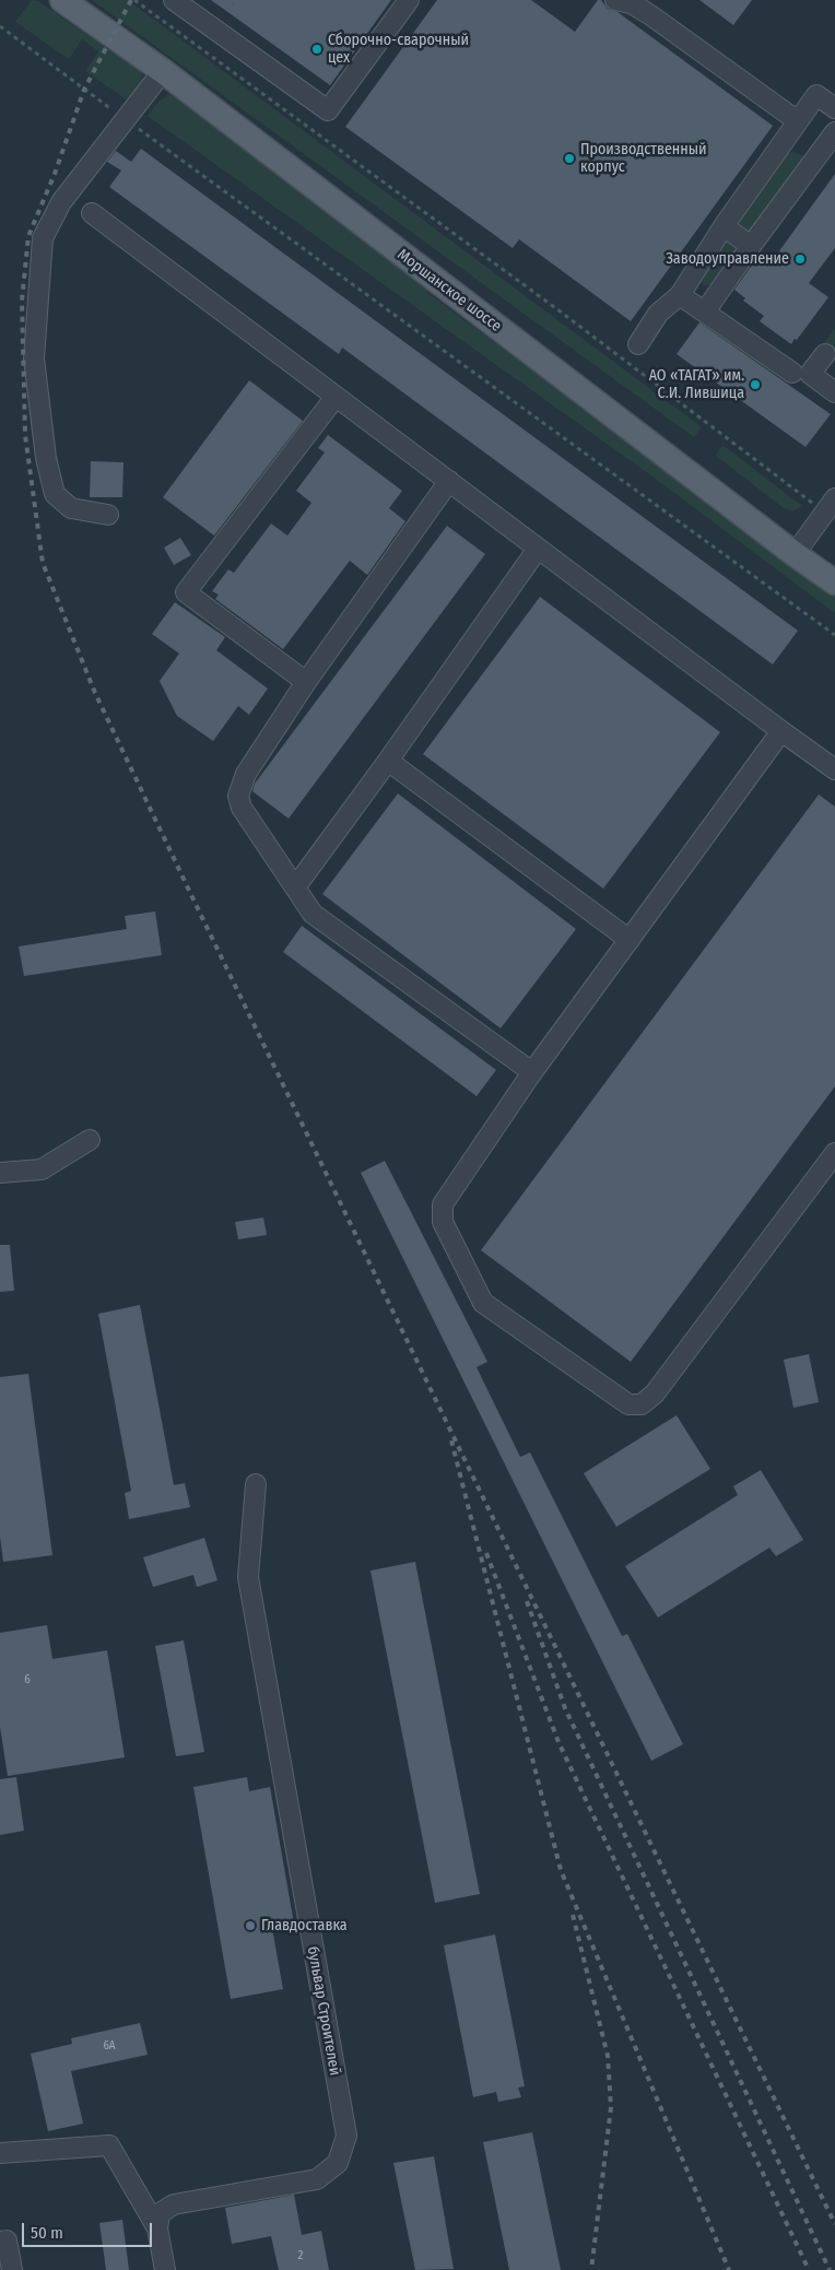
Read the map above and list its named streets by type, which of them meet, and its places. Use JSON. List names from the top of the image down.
{
  "streets": {
    "main road": ["Моршанское шоссе"],
    "street": ["бульвар Строителей"]
  },
  "places": [
    "Сборочно-сварочный цех",
    "Производственный корпус",
    "Заводоуправление",
    "АО «ТАГАТ» им. С.И. Лившица",
    "Главдоставка"
  ],
  "house_numbers": ["6", "6А", "2"],
  "scale_bar": "50 m"
}
